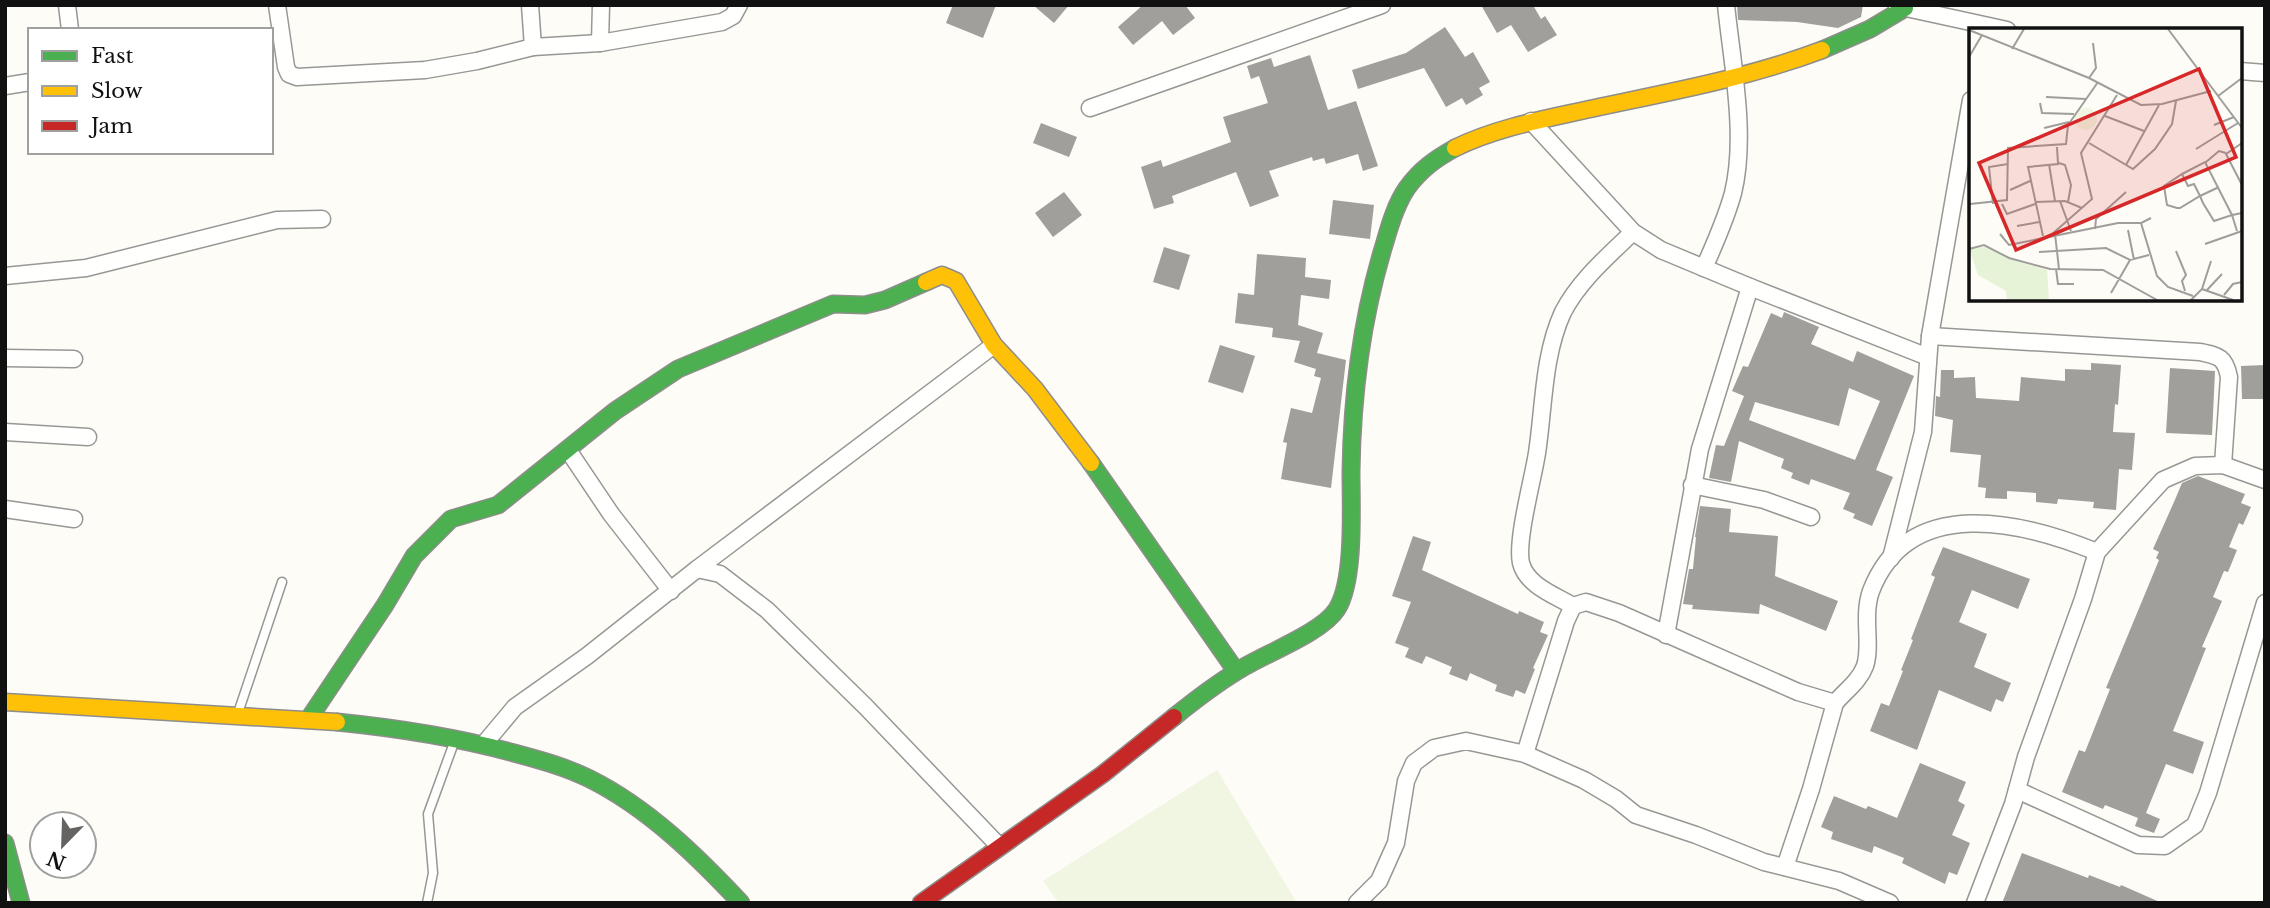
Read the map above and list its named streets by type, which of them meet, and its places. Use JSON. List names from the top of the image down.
{
  "legend": ["Fast", "Slow", "Jam"],
  "north": "bottom left"
}
